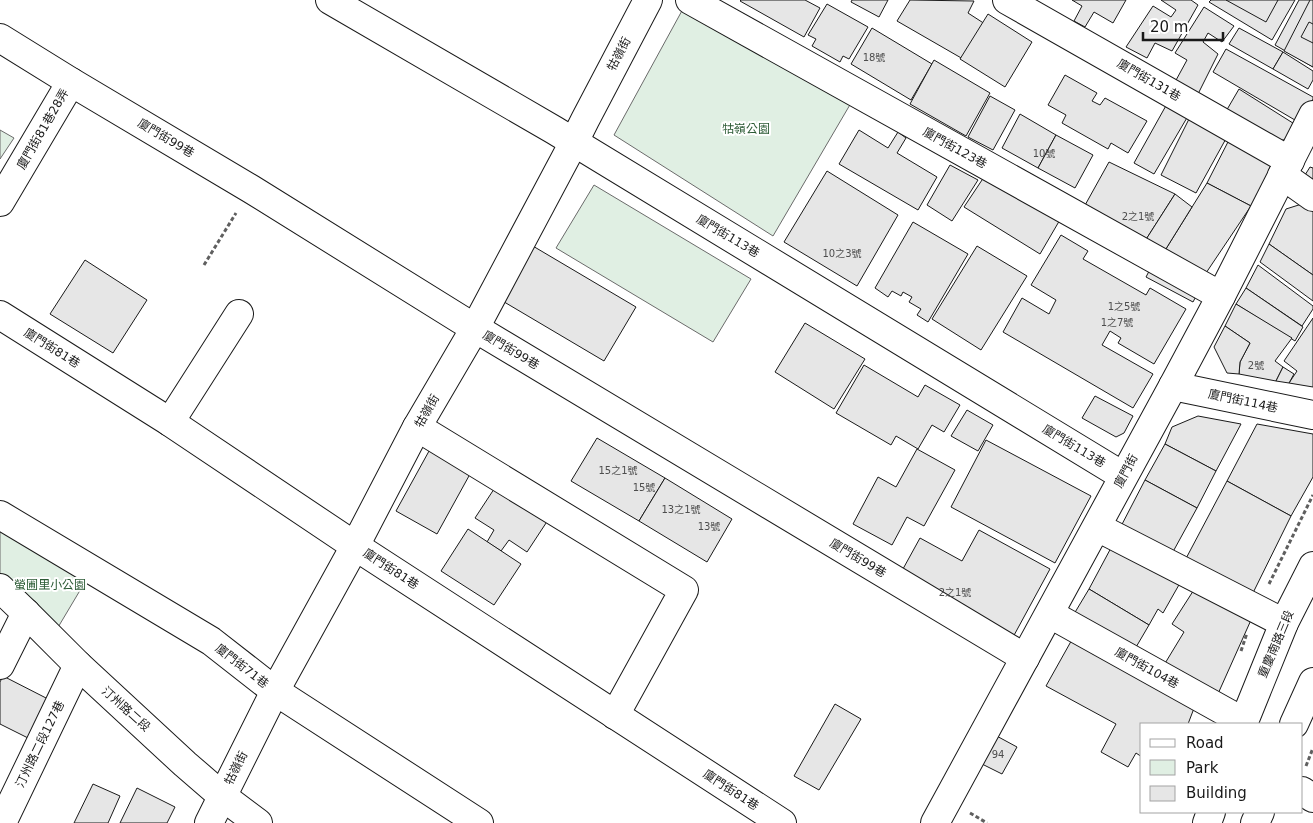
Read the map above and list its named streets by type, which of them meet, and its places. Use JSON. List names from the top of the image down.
{
  "streets": {
    "street": [
      "牯嶺街",
      "廈門街131巷",
      "廈門街81巷28弄",
      "廈門街99巷",
      "廈門街123巷",
      "廈門街113巷",
      "廈門街81巷",
      "廈門街114巷",
      "廈門街",
      "重慶南路三段",
      "廈門街71巷",
      "廈門街104巷",
      "汀州路二段",
      "汀州路二段127巷"
    ]
  },
  "crossings": [
    ["牯嶺街", "廈門街99巷"],
    ["牯嶺街", "廈門街113巷"],
    ["牯嶺街", "廈門街81巷"],
    ["牯嶺街", "廈門街71巷"],
    ["牯嶺街", "汀州路二段"],
    ["廈門街131巷", "廈門街"],
    ["廈門街81巷28弄", "廈門街99巷"],
    ["廈門街99巷", "廈門街"],
    ["廈門街123巷", "廈門街"],
    ["廈門街113巷", "廈門街"],
    ["廈門街114巷", "廈門街"],
    ["廈門街", "廈門街104巷"],
    ["重慶南路三段", "廈門街104巷"],
    ["汀州路二段", "汀州路二段127巷"]
  ],
  "parks": ["牯嶺公園", "螢圃里小公園"],
  "house_numbers": [
    "18號",
    "10號",
    "2之1號",
    "10之3號",
    "1之5號",
    "1之7號",
    "2號",
    "15之1號",
    "15號",
    "13之1號",
    "13號",
    "2之1號",
    "94"
  ],
  "legend": ["Road", "Park", "Building"],
  "scale_bar": "20 m"
}
